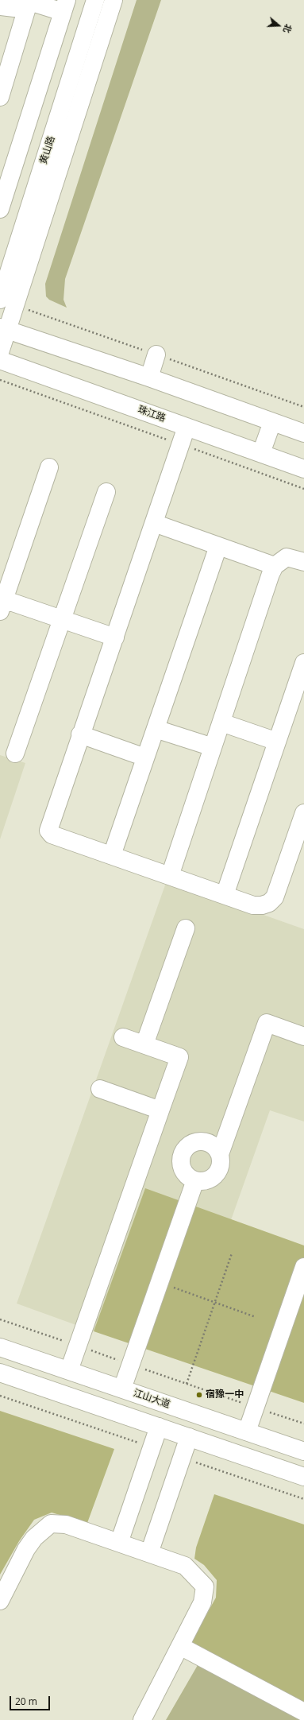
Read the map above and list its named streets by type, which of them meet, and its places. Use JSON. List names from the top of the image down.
{
  "streets": {
    "main road": ["黄山路", "珠江路", "江山大道"]
  },
  "places": ["宿豫一中"],
  "scale_bar": "20 m",
  "north": "right"
}
